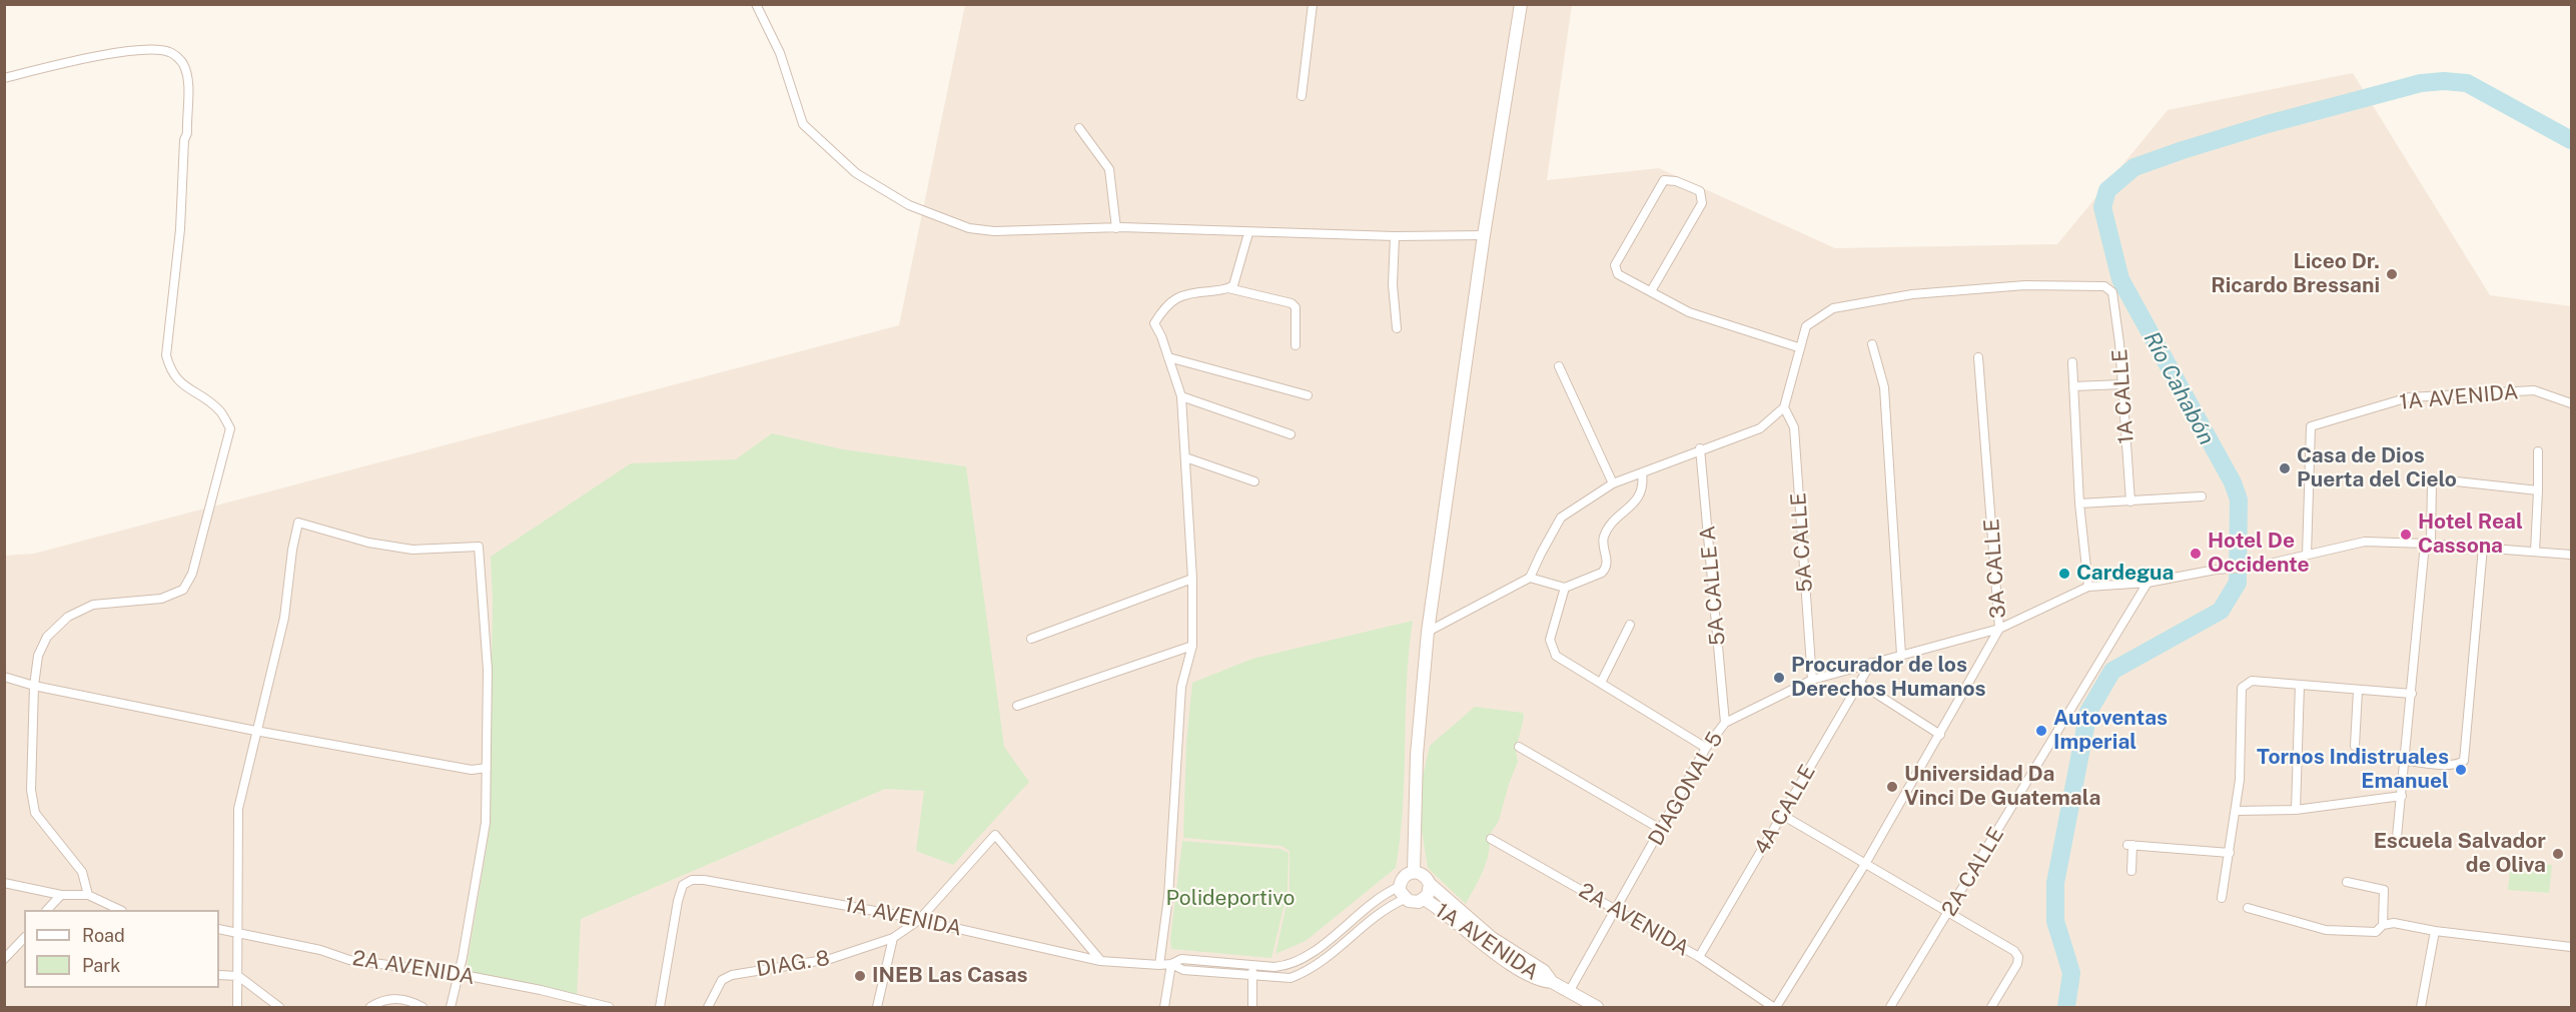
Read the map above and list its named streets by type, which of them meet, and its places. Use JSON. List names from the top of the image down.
{
  "streets": {
    "main road": ["1A AVENIDA"],
    "street": [
      "1A CALLE",
      "5A CALLE",
      "3A CALLE",
      "5A CALLE A",
      "DIAGONAL 5",
      "4A CALLE",
      "2A CALLE",
      "2A AVENIDA",
      "DIAG. 8"
    ]
  },
  "crossings": [
    ["1A AVENIDA", "DIAGONAL 5"],
    ["1A AVENIDA", "DIAG. 8"],
    ["5A CALLE", "DIAGONAL 5"],
    ["3A CALLE", "DIAGONAL 5"],
    ["3A CALLE", "2A AVENIDA"],
    ["5A CALLE A", "DIAGONAL 5"],
    ["DIAGONAL 5", "4A CALLE"],
    ["DIAGONAL 5", "2A CALLE"],
    ["DIAGONAL 5", "2A AVENIDA"],
    ["4A CALLE", "2A AVENIDA"]
  ],
  "water": ["Río Cahabón"],
  "parks": ["Polideportivo"],
  "places": [
    "Liceo Dr. Ricardo Bressani",
    "Casa de Dios Puerta del Cielo",
    "Hotel Real Cassona",
    "Hotel De Occidente",
    "Cardegua",
    "Procurador de los Derechos Humanos",
    "Autoventas Imperial",
    "Tornos Indistruales Emanuel",
    "Universidad Da Vinci De Guatemala",
    "Escuela Salvador de Oliva",
    "INEB Las Casas"
  ],
  "legend": ["Road", "Park"]
}
